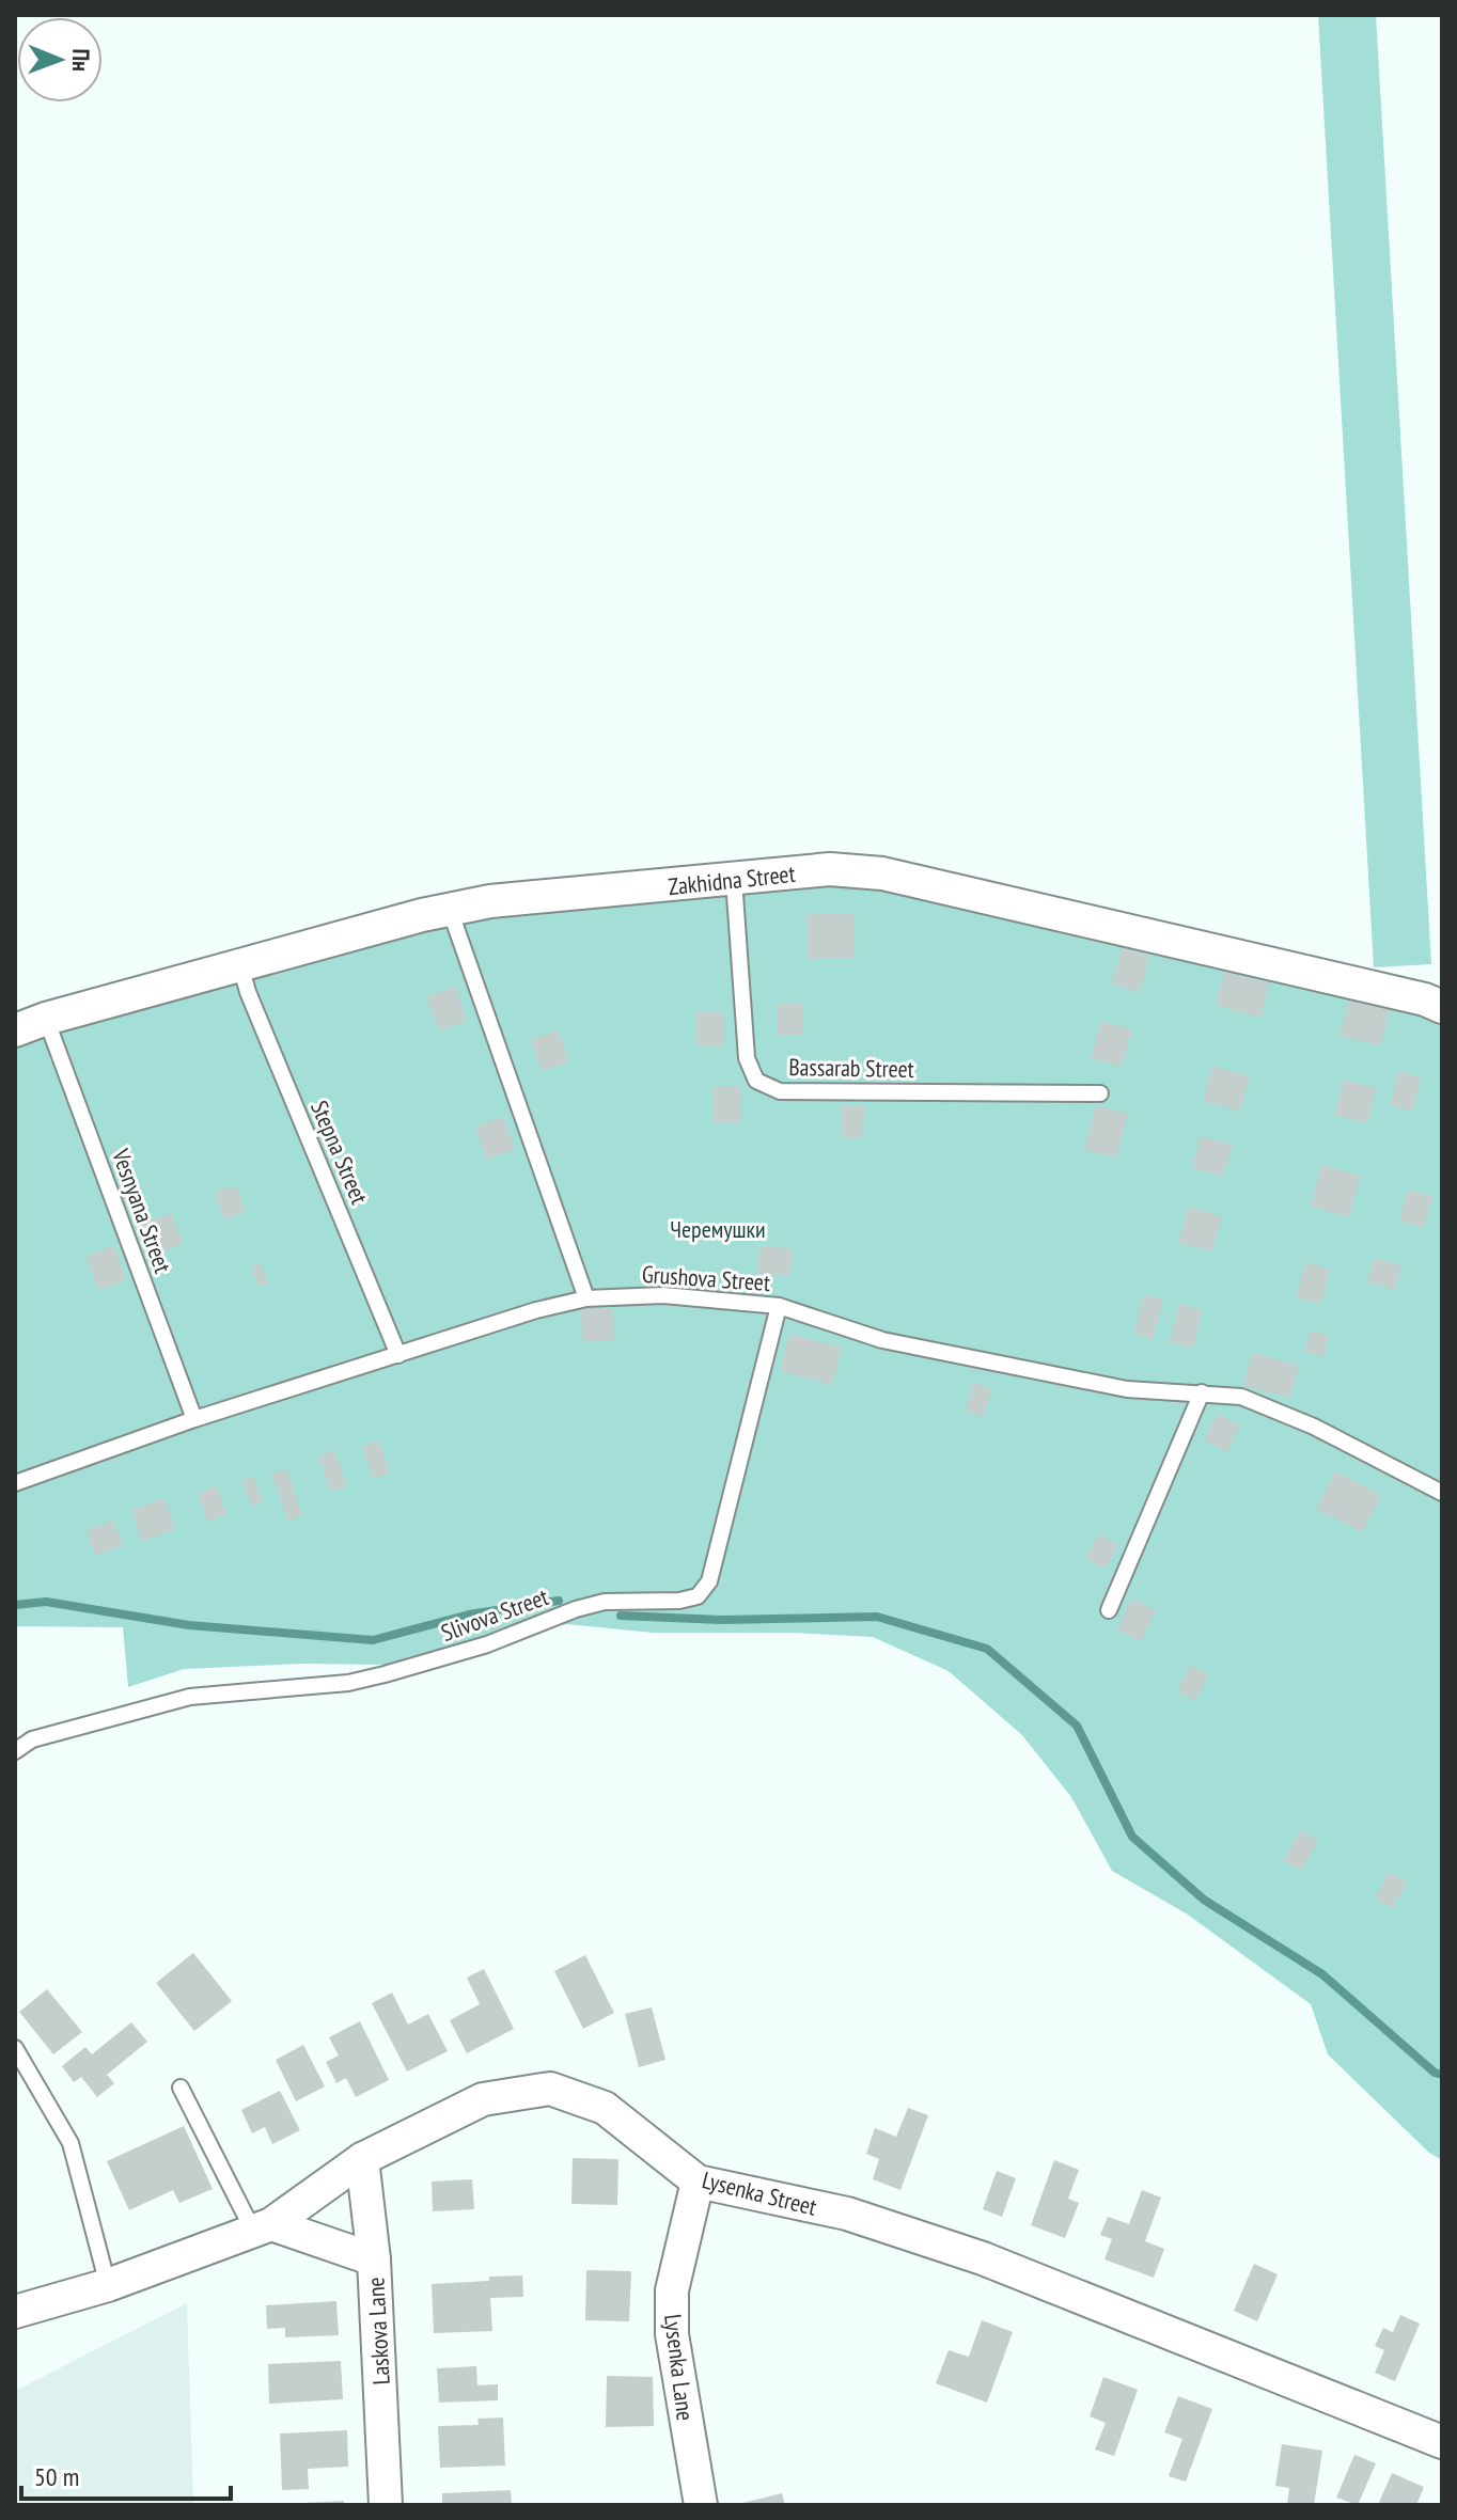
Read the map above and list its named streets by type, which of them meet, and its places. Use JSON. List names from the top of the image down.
{
  "streets": {
    "street": [
      "Zakhidna Street",
      "Lysenka Street",
      "Laskova Lane",
      "Lysenka Lane"
    ],
    "lane": [
      "Bassarab Street",
      "Stepna Street",
      "Vesnyana Street",
      "Grushova Street",
      "Slivova Street"
    ]
  },
  "crossings": [
    ["Zakhidna Street", "Bassarab Street"],
    ["Zakhidna Street", "Stepna Street"],
    ["Zakhidna Street", "Vesnyana Street"],
    ["Stepna Street", "Grushova Street"],
    ["Vesnyana Street", "Grushova Street"],
    ["Grushova Street", "Slivova Street"],
    ["Lysenka Street", "Laskova Lane"],
    ["Lysenka Street", "Lysenka Lane"]
  ],
  "parks": ["Черемушки"],
  "scale_bar": "50 m",
  "north": "right"
}
